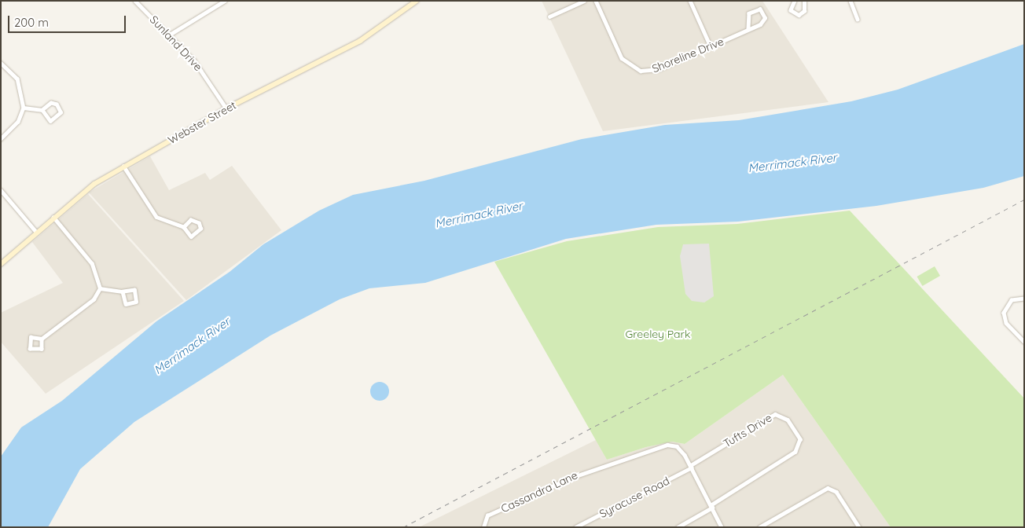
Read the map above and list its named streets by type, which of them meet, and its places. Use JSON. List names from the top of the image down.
{
  "streets": {
    "main road": ["Webster Street"],
    "street": [
      "Sunland Drive",
      "Shoreline Drive",
      "Tufts Drive",
      "Cassandra Lane",
      "Syracuse Road"
    ]
  },
  "crossings": [
    ["Sunland Drive", "Webster Street"],
    ["Tufts Drive", "Cassandra Lane"],
    ["Tufts Drive", "Syracuse Road"],
    ["Cassandra Lane", "Syracuse Road"]
  ],
  "water": ["Merrimack River"],
  "parks": ["Greeley Park"],
  "scale_bar": "200 m"
}
